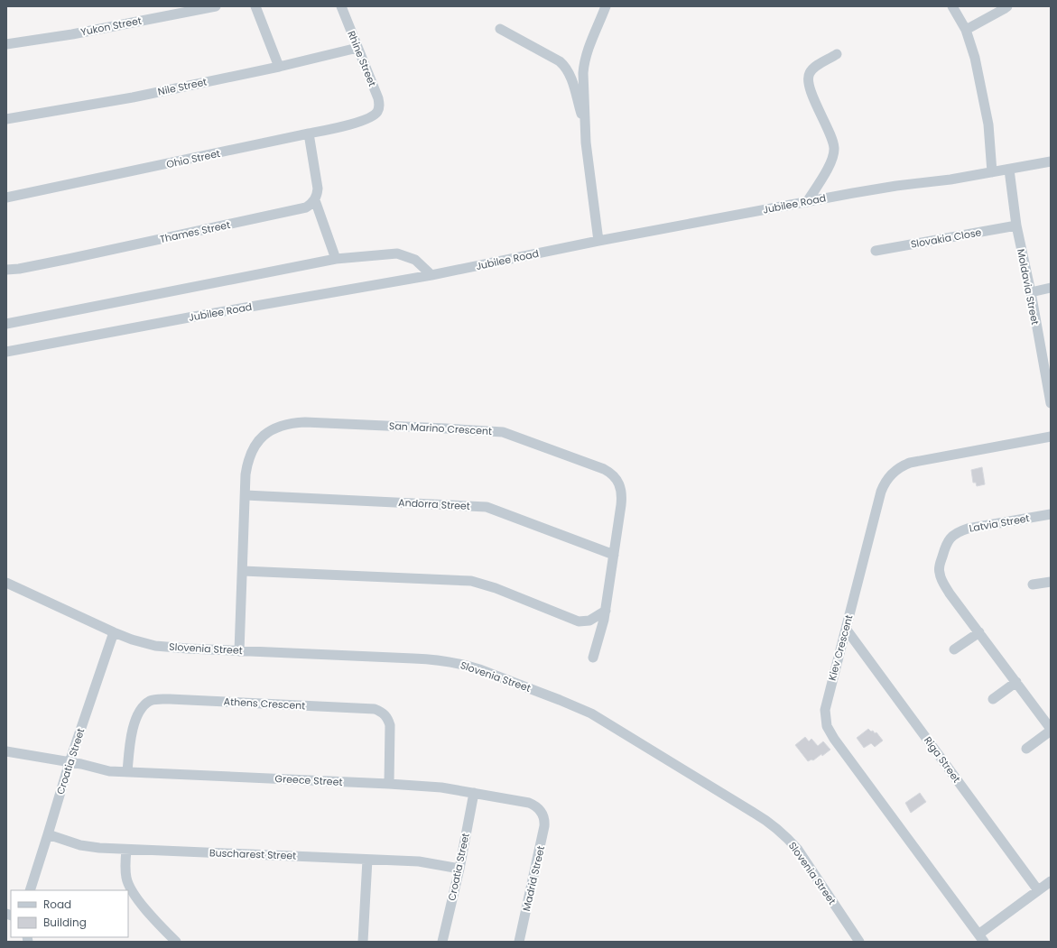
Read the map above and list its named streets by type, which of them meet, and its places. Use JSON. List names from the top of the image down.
{
  "streets": {
    "street": [
      "Yukon Street",
      "Rhine Street",
      "Nile Street",
      "Ohio Street",
      "Jubilee Road",
      "Thames Street",
      "Slovakia Close",
      "Moldavia Street",
      "San Marino Crescent",
      "Andorra Street",
      "Latvia Street",
      "Kiev Crescent",
      "Slovenia Street",
      "Athens Crescent",
      "Riga Street",
      "Croatia Street",
      "Greece Street",
      "Buscharest Street",
      "Madrid Street"
    ]
  },
  "crossings": [
    ["Rhine Street", "Nile Street"],
    ["Rhine Street", "Ohio Street"],
    ["Jubilee Road", "Moldavia Street"],
    ["Slovakia Close", "Moldavia Street"],
    ["San Marino Crescent", "Andorra Street"],
    ["San Marino Crescent", "Slovenia Street"],
    ["Kiev Crescent", "Riga Street"],
    ["Slovenia Street", "Croatia Street"],
    ["Athens Crescent", "Greece Street"],
    ["Croatia Street", "Greece Street"],
    ["Croatia Street", "Buscharest Street"],
    ["Greece Street", "Madrid Street"]
  ],
  "legend": ["Road", "Building"]
}
